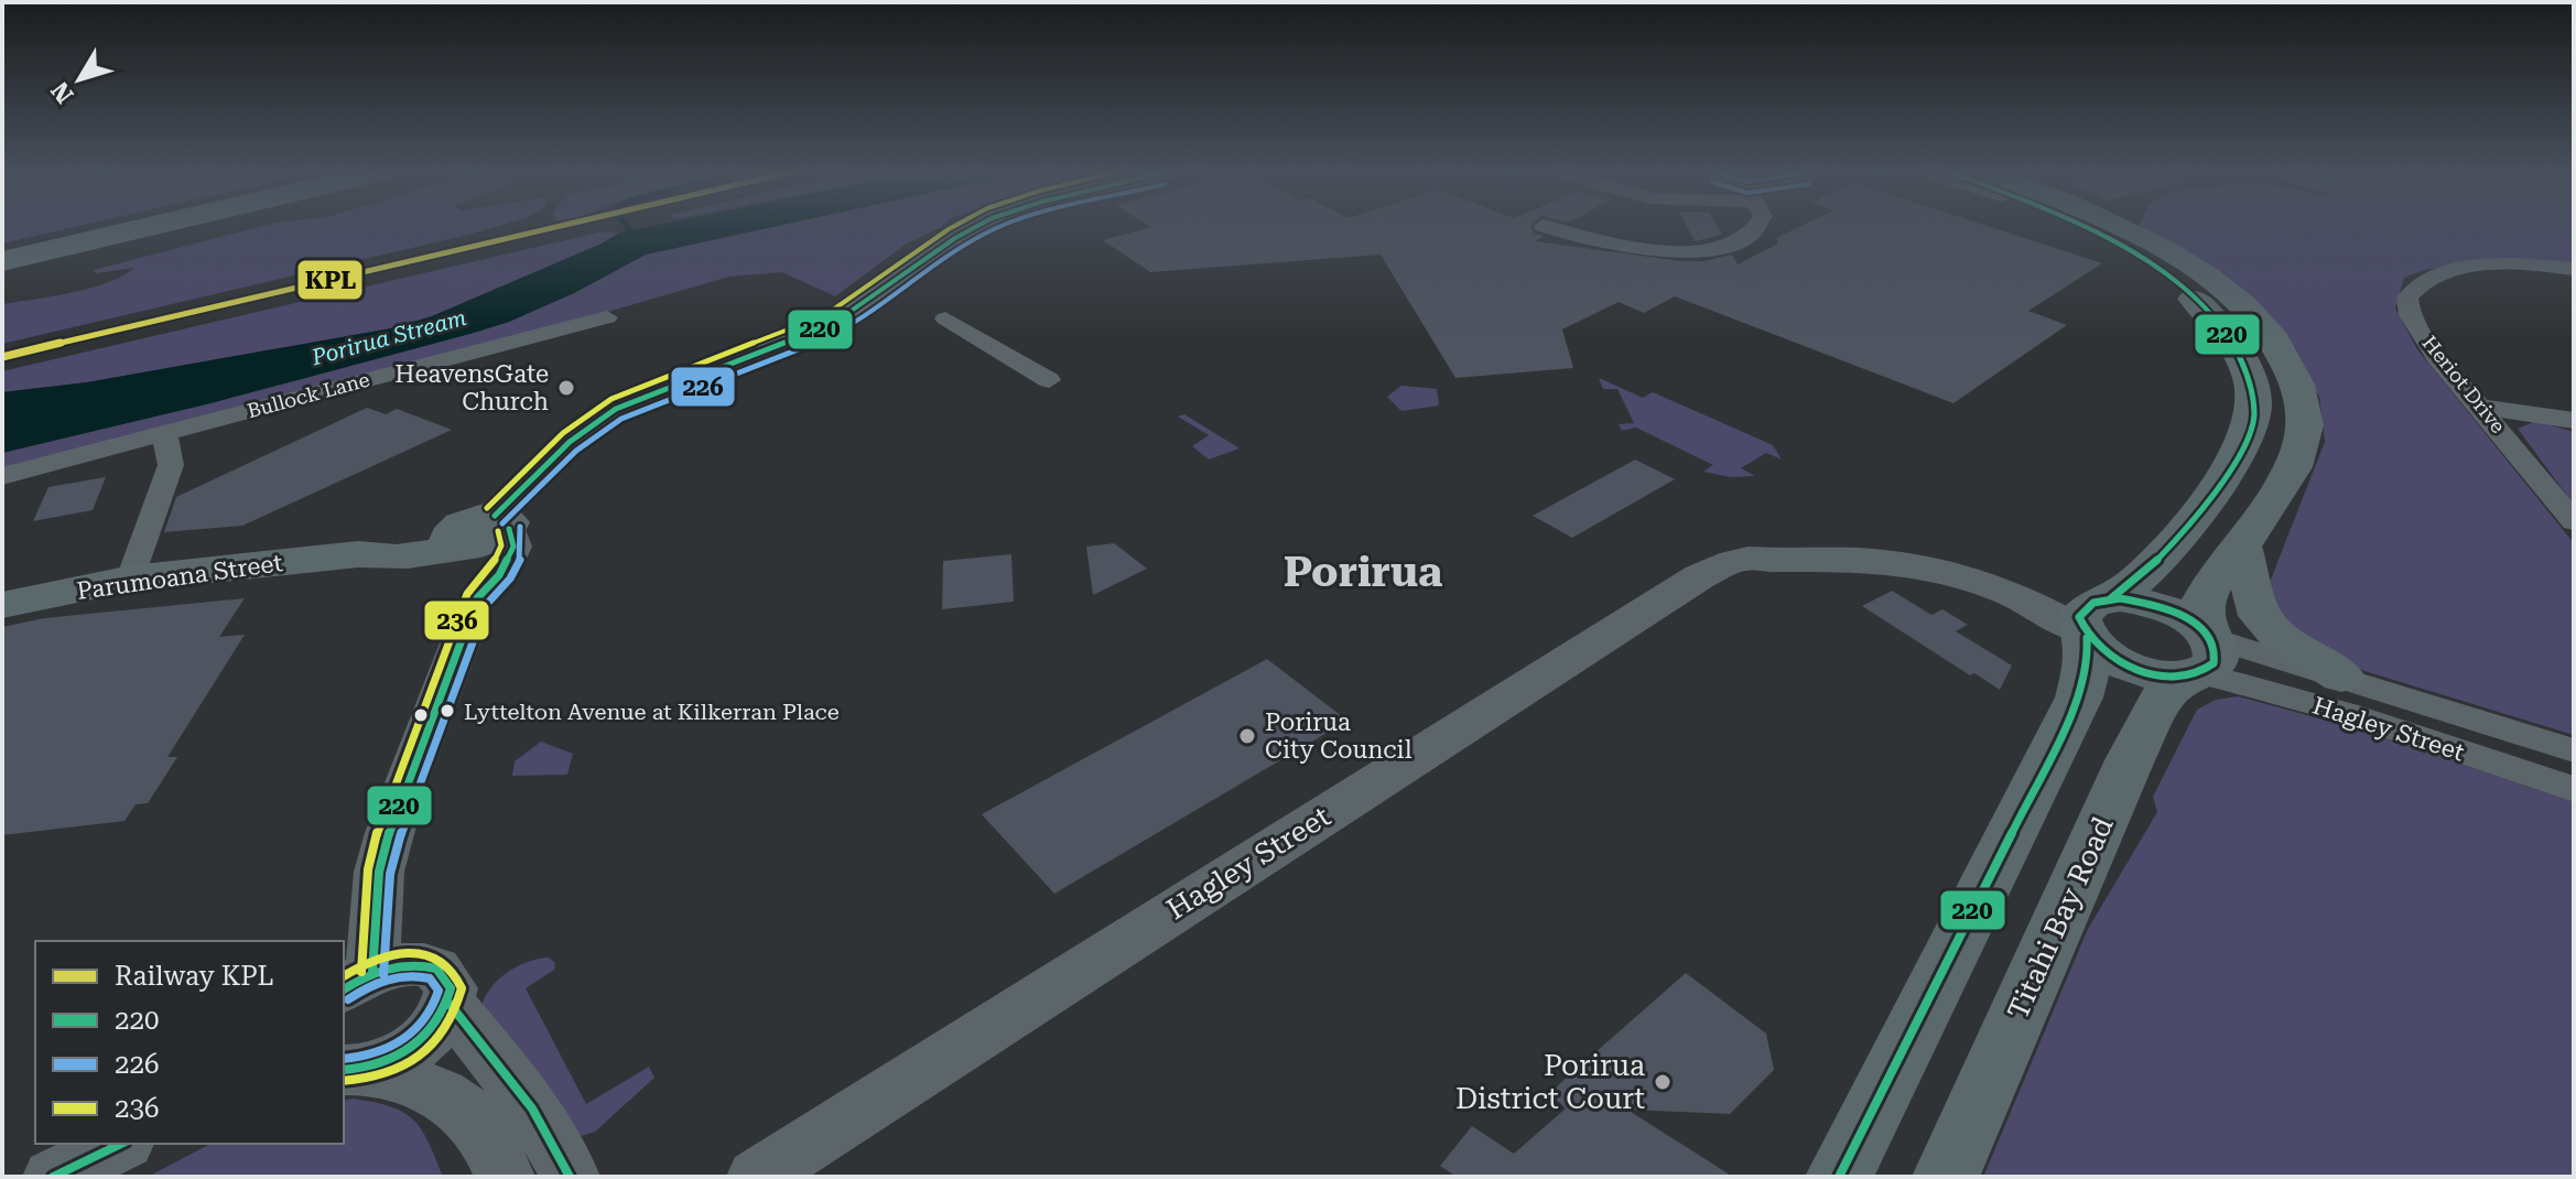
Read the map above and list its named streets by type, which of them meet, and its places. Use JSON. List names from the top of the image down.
{
  "streets": {
    "main road": ["Parumoana Street", "Titahi Bay Road"],
    "street": ["Heriot Drive", "Bullock Lane", "Hagley Street"]
  },
  "crossings": [
    ["Hagley Street", "Titahi Bay Road"]
  ],
  "districts": ["Porirua"],
  "water": ["Porirua Stream"],
  "places": [
    "HeavensGate Church",
    "Lyttelton Avenue at Kilkerran Place",
    "Porirua City Council",
    "Porirua District Court"
  ],
  "lines": [
    "rail line KPL",
    "transit line 220",
    "transit line 226",
    "transit line 236"
  ],
  "legend": [
    "Railway KPL",
    "220",
    "226",
    "236"
  ],
  "north": "bottom left"
}
